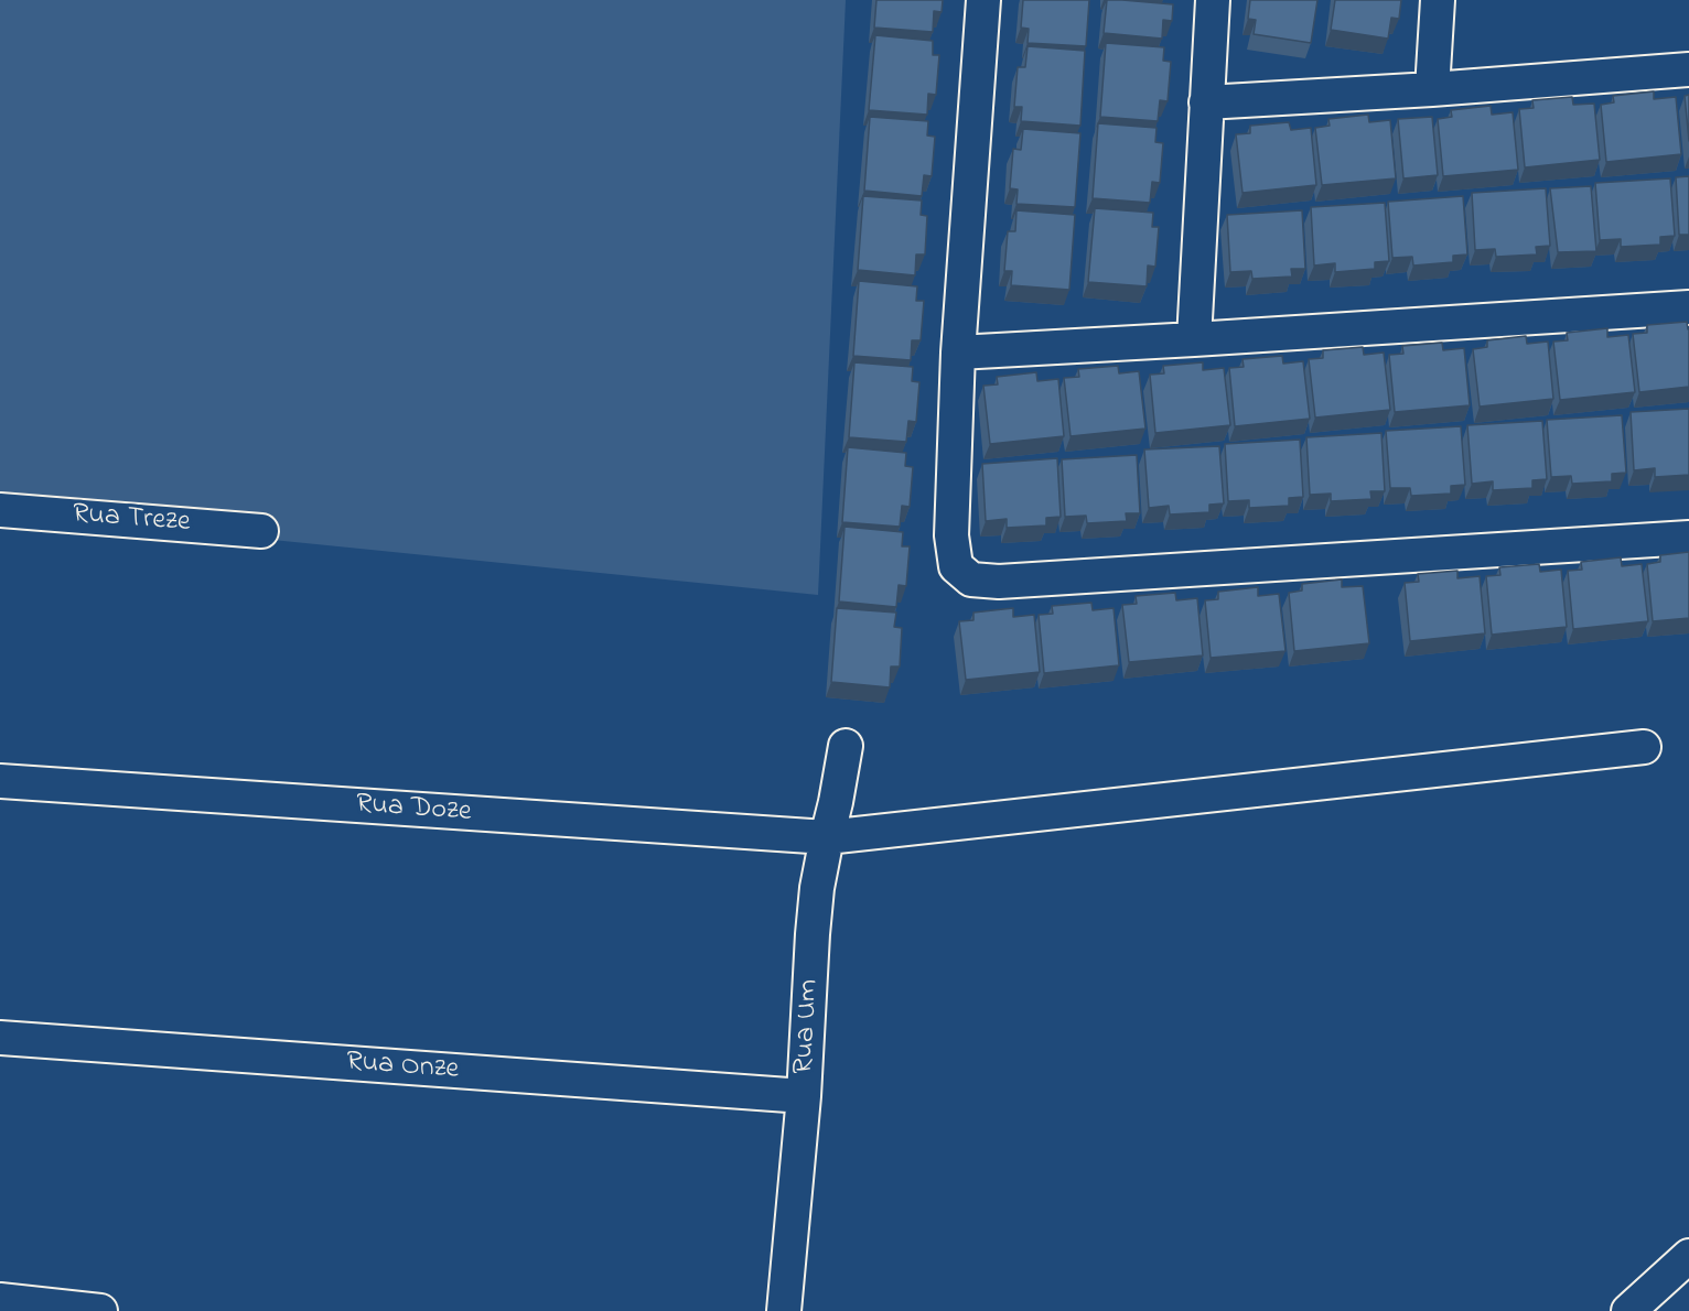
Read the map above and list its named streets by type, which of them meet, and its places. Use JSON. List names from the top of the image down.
{
  "streets": {
    "street": [
      "Rua Treze",
      "Rua Doze",
      "Rua Um",
      "Rua Onze"
    ]
  },
  "crossings": [
    ["Rua Doze", "Rua Um"],
    ["Rua Um", "Rua Onze"]
  ]
}
